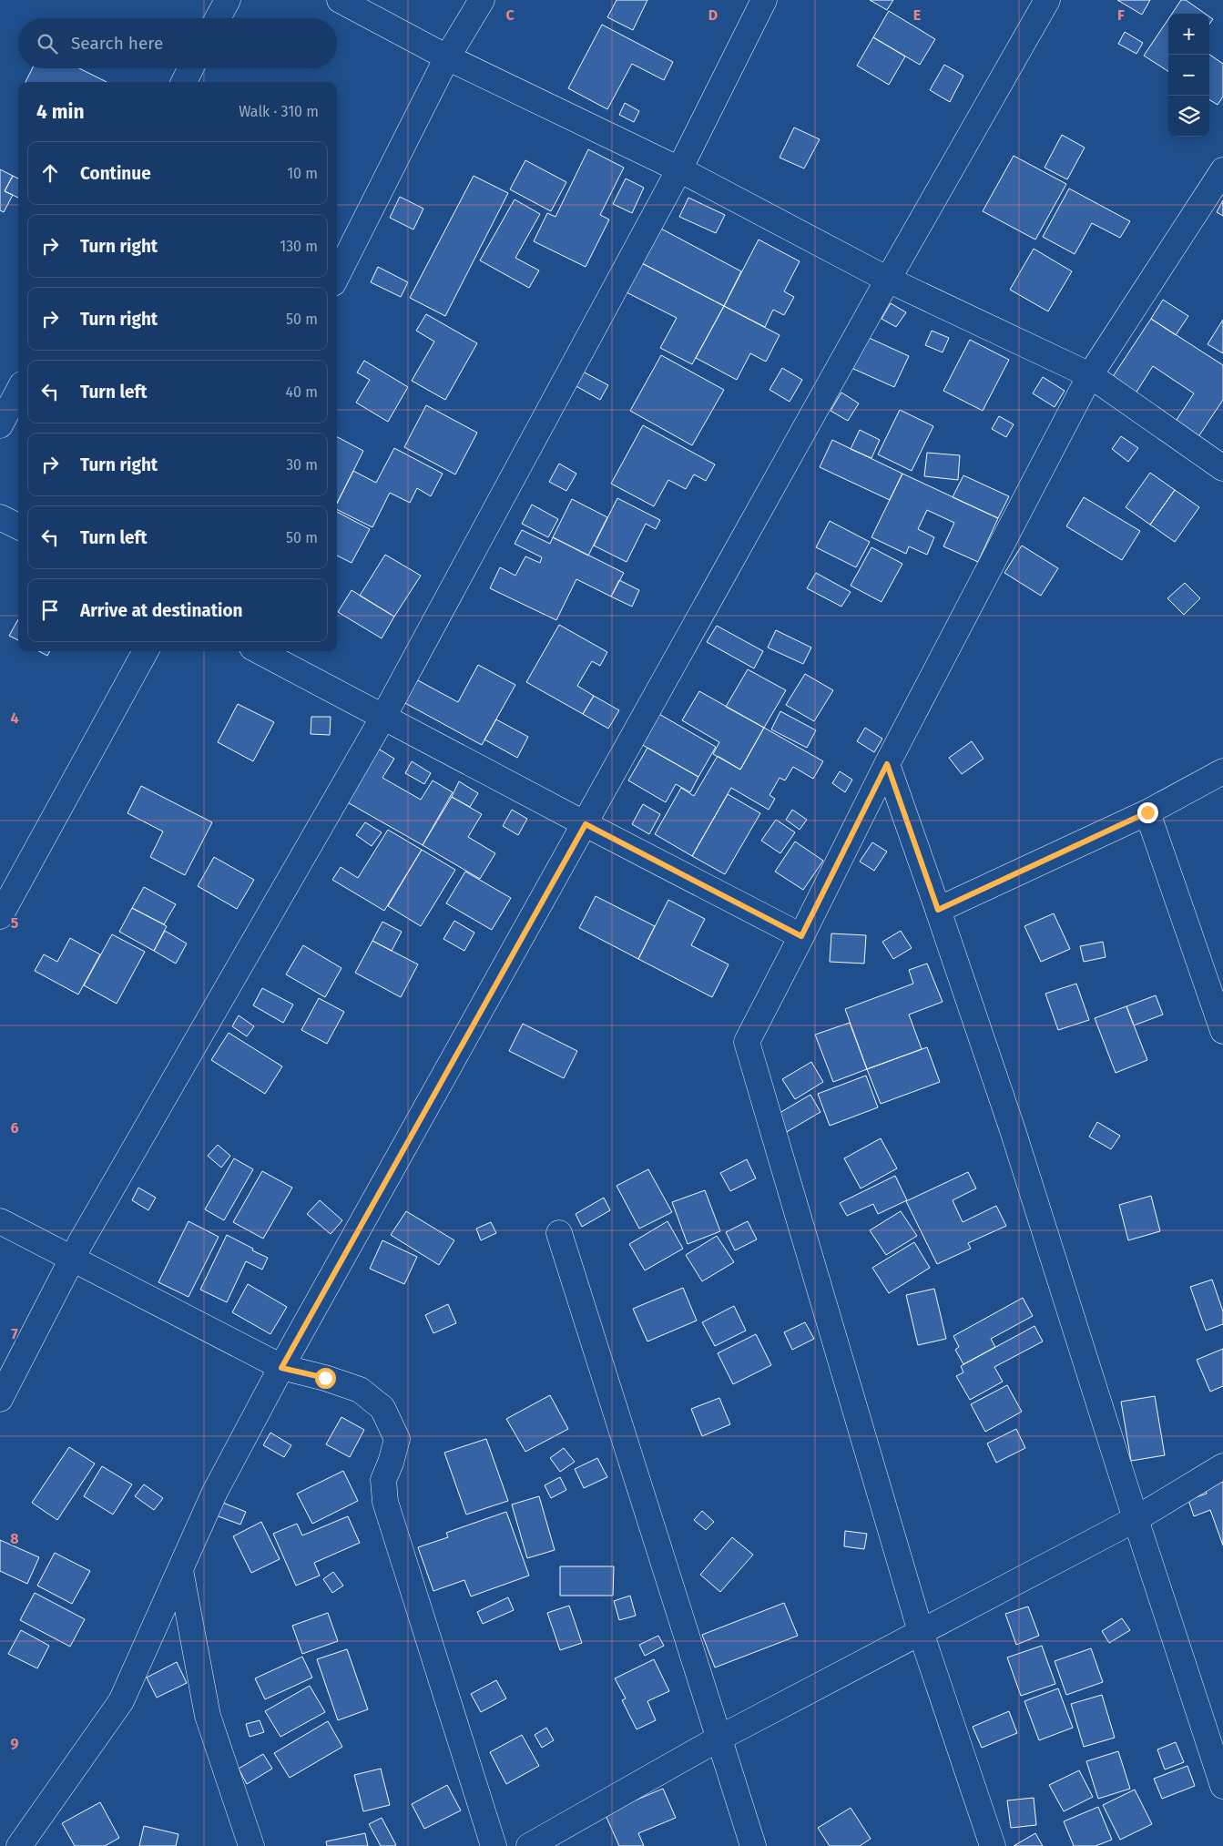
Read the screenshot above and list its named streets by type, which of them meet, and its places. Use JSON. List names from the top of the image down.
{
  "page": {
    "map_buttons": ["+", "−"],
    "search": "Search here",
    "heading": ["4 min", "Walk · 310 m"],
    "list": [
      ["Continue", "10 m"],
      ["Turn right", "130 m"],
      ["Turn right", "50 m"],
      ["Turn left", "40 m"],
      ["Turn right", "30 m"],
      ["Turn left", "50 m"],
      "Arrive at destination"
    ]
  },
  "grid": {
    "columns": [
      "C",
      "D",
      "E",
      "F"
    ],
    "rows": [
      "4",
      "5",
      "6",
      "7",
      "8",
      "9"
    ]
  }
}
